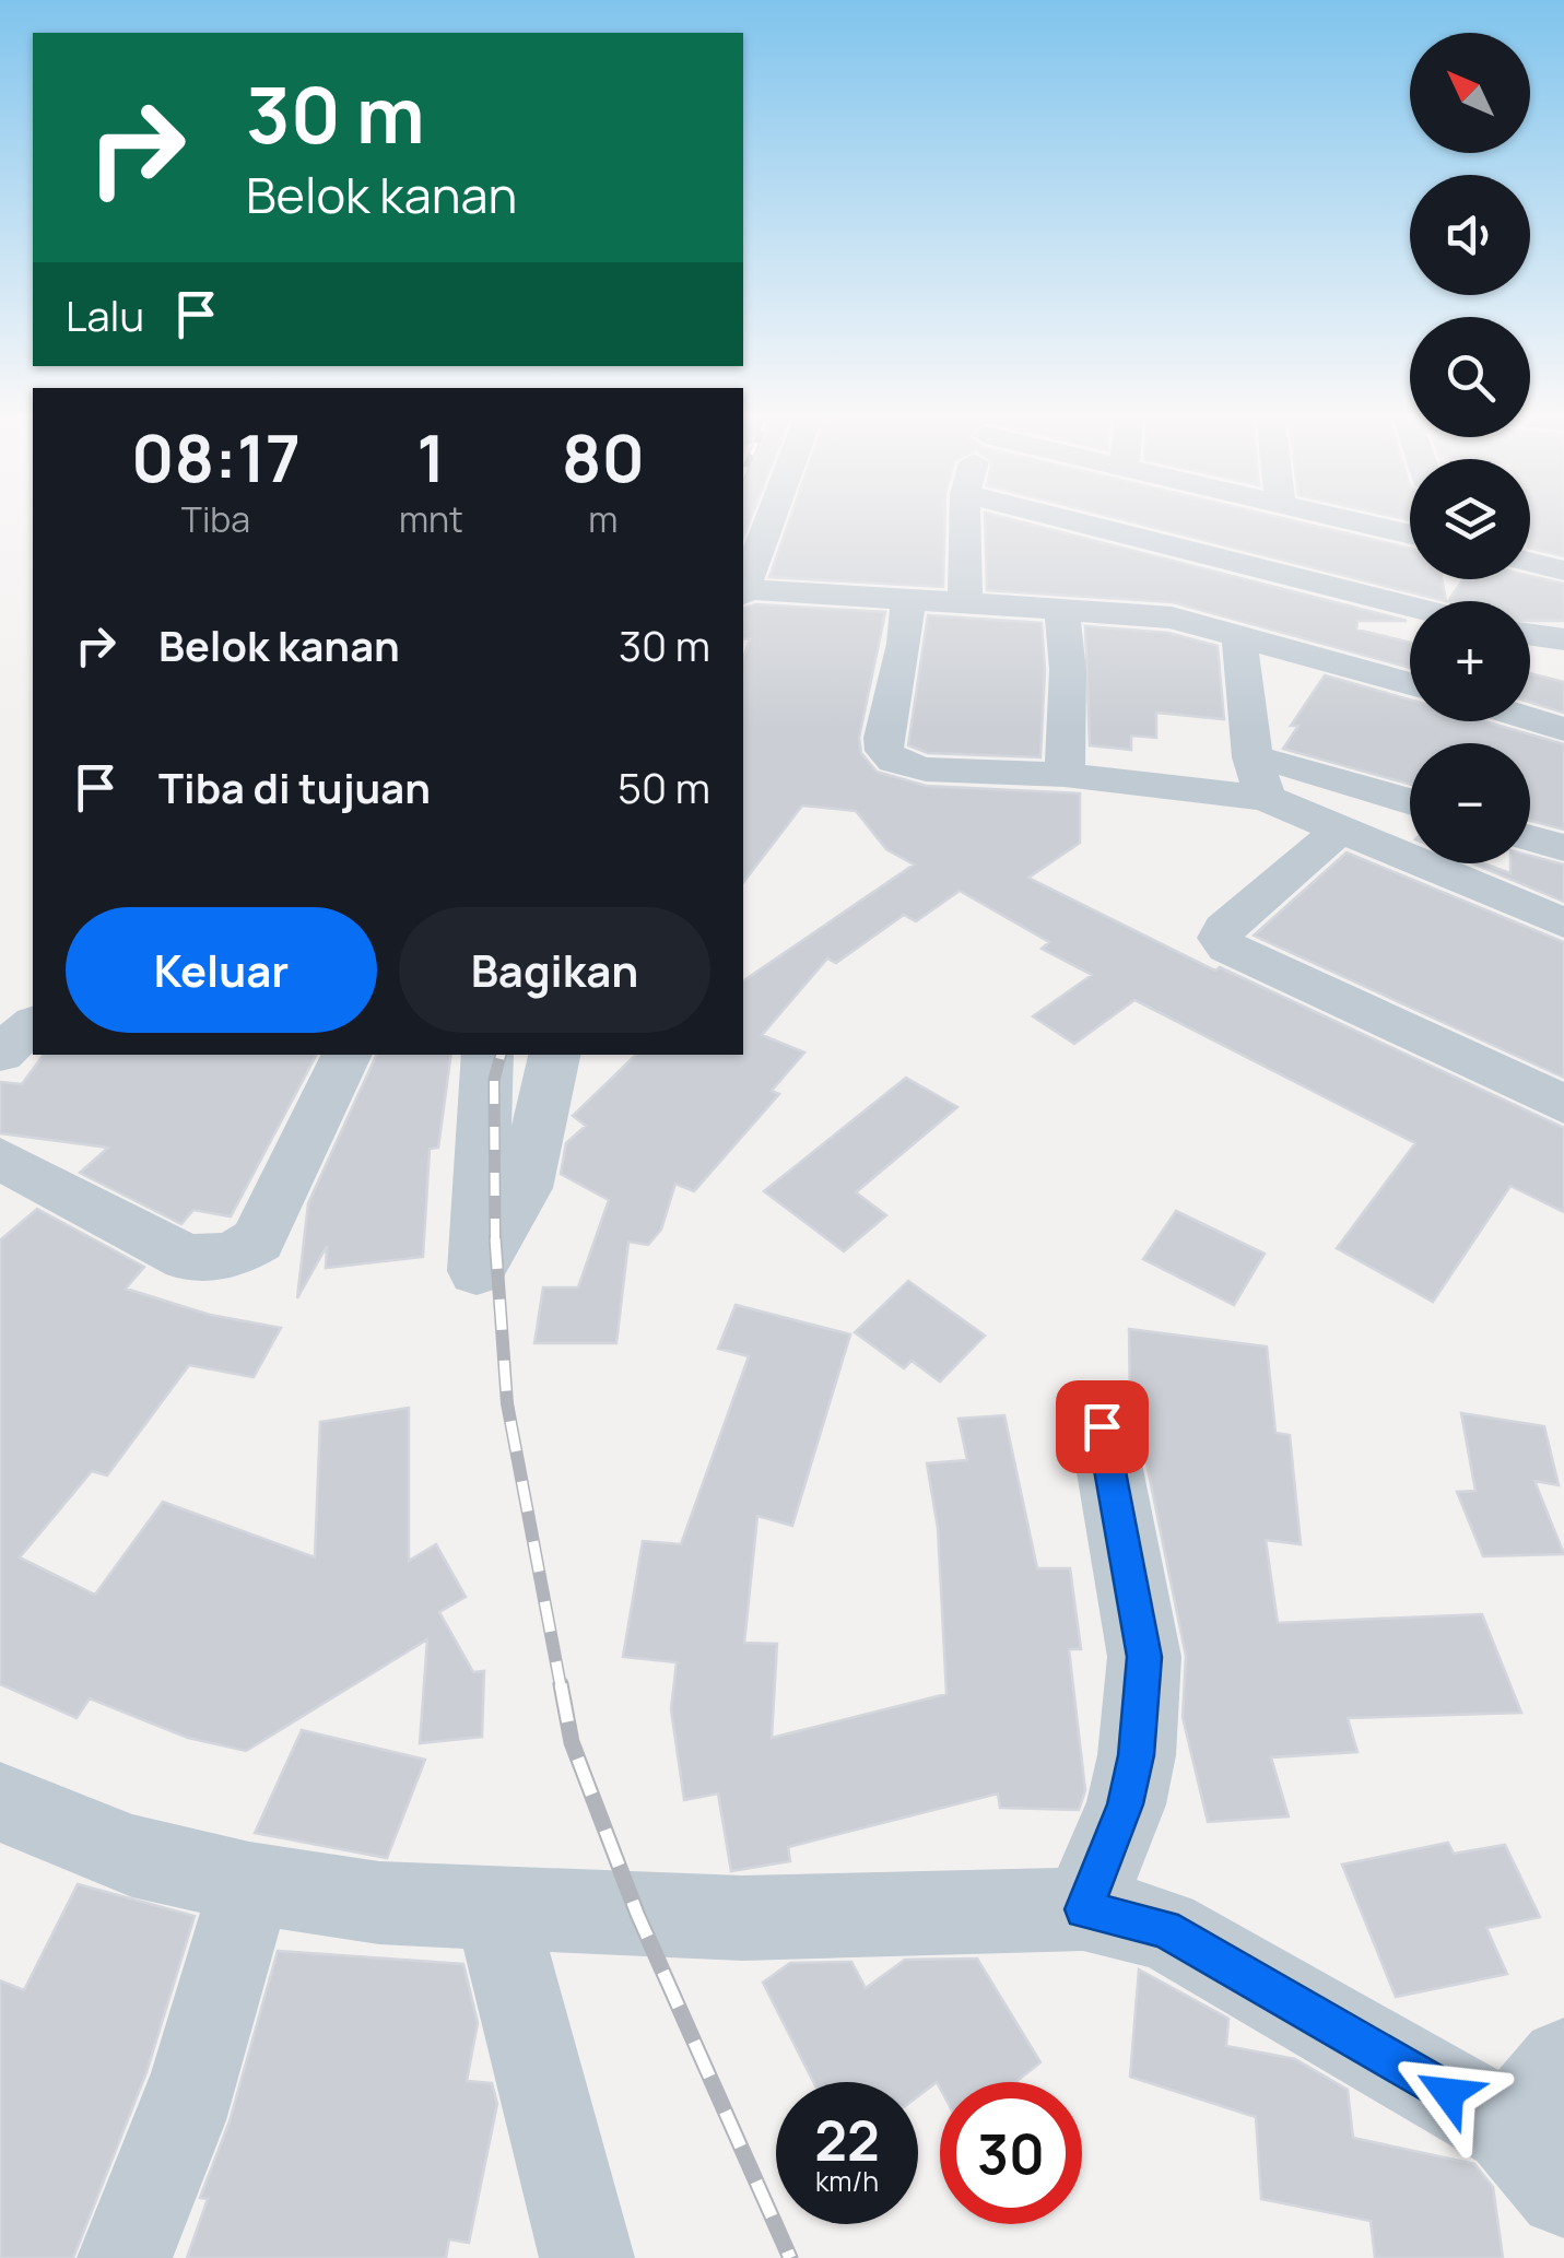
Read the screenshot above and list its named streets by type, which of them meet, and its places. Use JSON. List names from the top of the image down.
{
  "north": "top left",
  "page": {
    "map_buttons": ["+", "−"],
    "turn": ["30 m", "Belok kanan"],
    "then": "Lalu",
    "eta": [
      "08:17",
      "Tiba",
      "1",
      "mnt",
      "80",
      "m"
    ],
    "list": [
      {
        "name": "Belok kanan",
        "value": "30 m"
      },
      {
        "name": "Tiba di tujuan",
        "value": "50 m"
      }
    ],
    "buttons": ["Keluar", "Bagikan"],
    "speed": "22 km/h",
    "limit": "30"
  }
}
